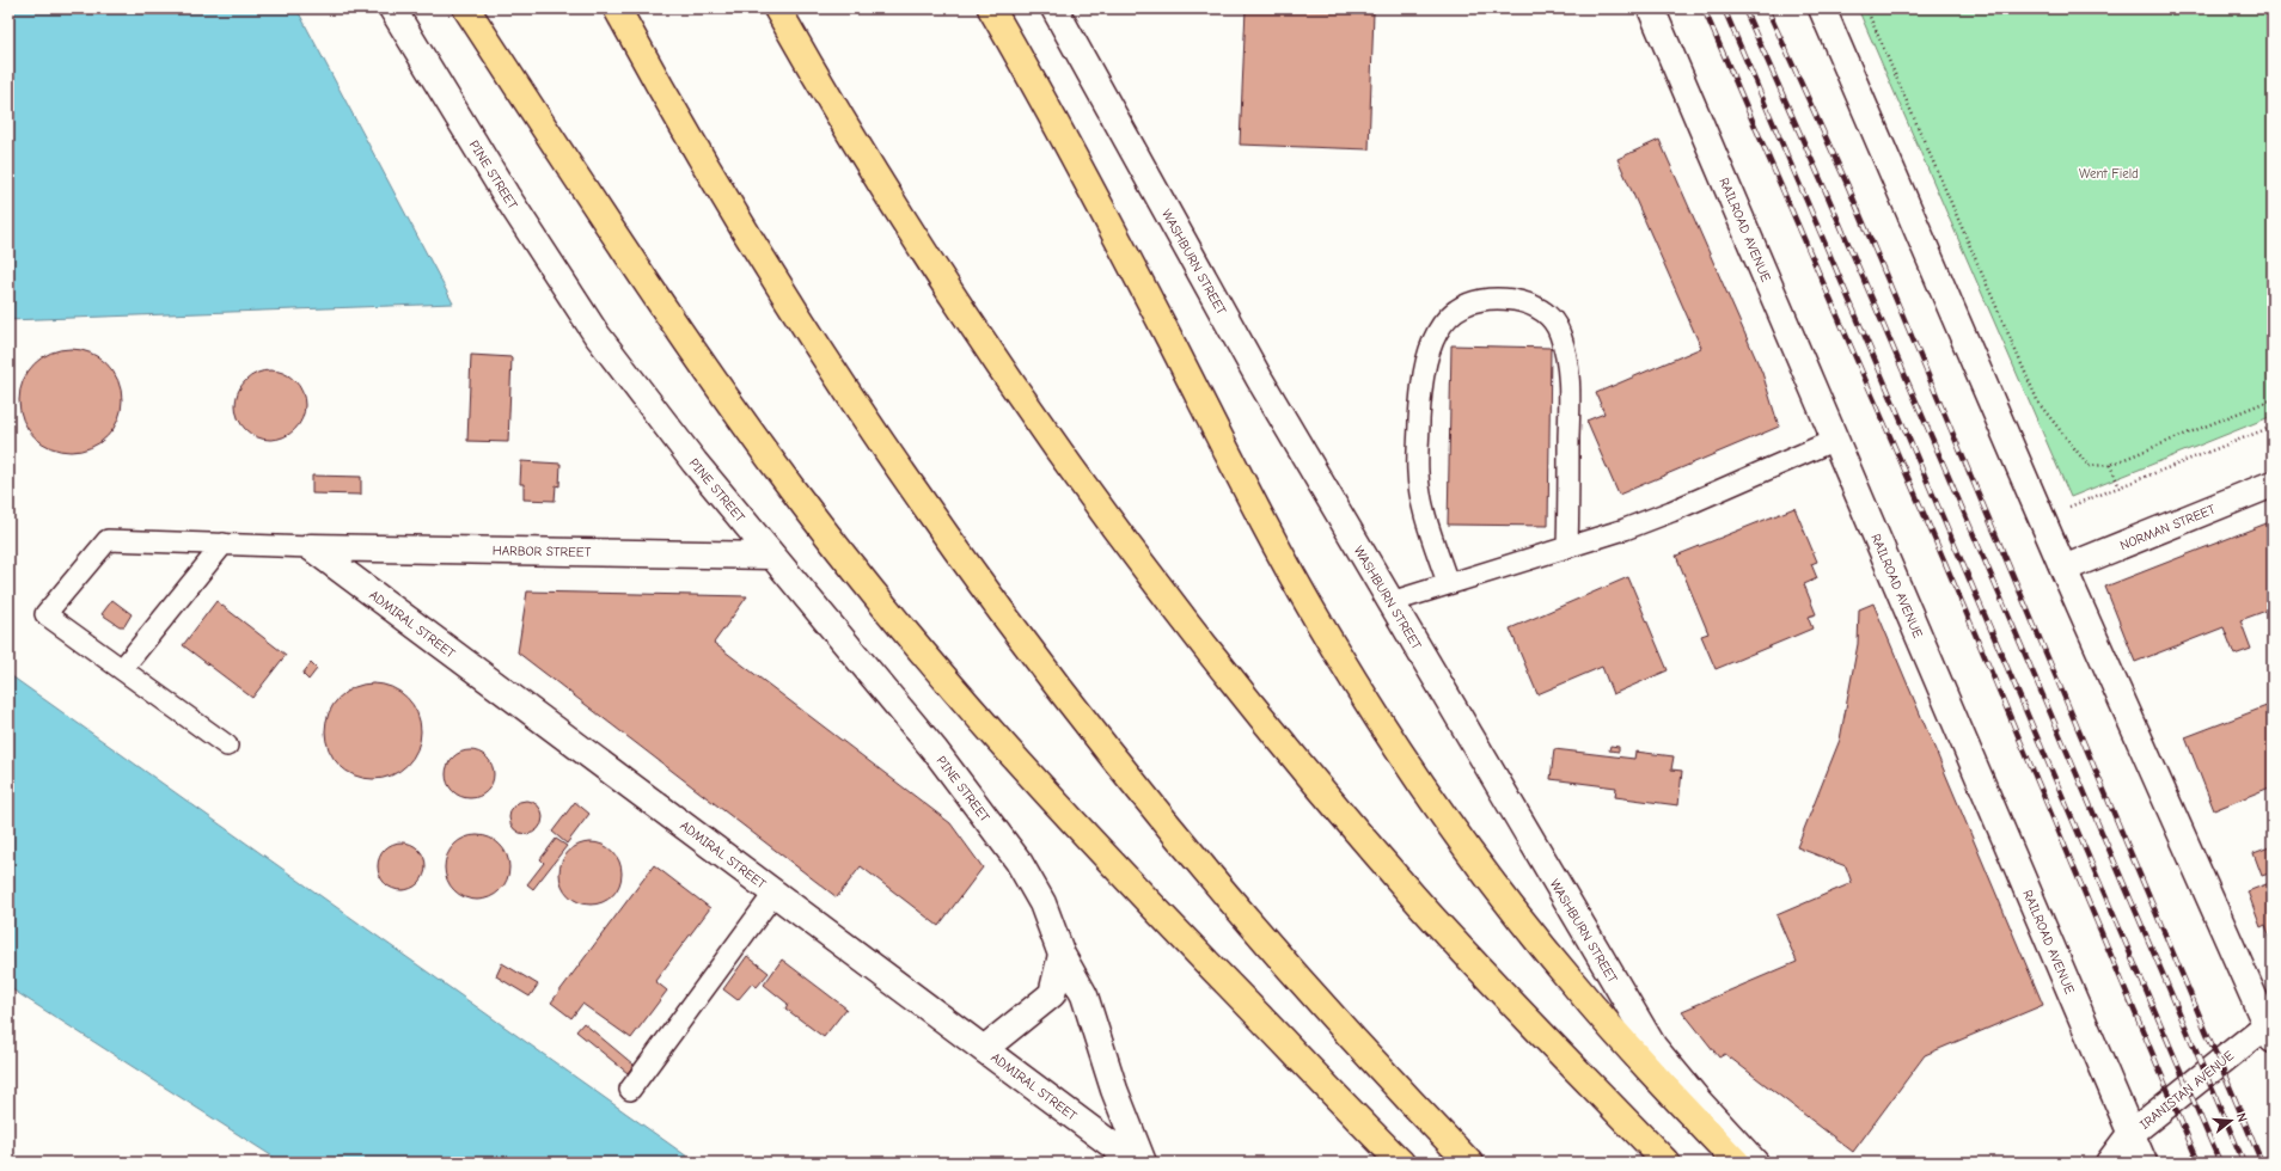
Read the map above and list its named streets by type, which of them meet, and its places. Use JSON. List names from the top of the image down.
{
  "streets": {
    "street": [
      "PINE STREET",
      "RAILROAD AVENUE",
      "WASHBURN STREET",
      "NORMAN STREET",
      "HARBOR STREET",
      "ADMIRAL STREET",
      "IRANISTAN AVENUE"
    ]
  },
  "crossings": [
    ["PINE STREET", "HARBOR STREET"],
    ["RAILROAD AVENUE", "IRANISTAN AVENUE"],
    ["HARBOR STREET", "ADMIRAL STREET"]
  ],
  "parks": ["Went Field"],
  "north": "right"
}
